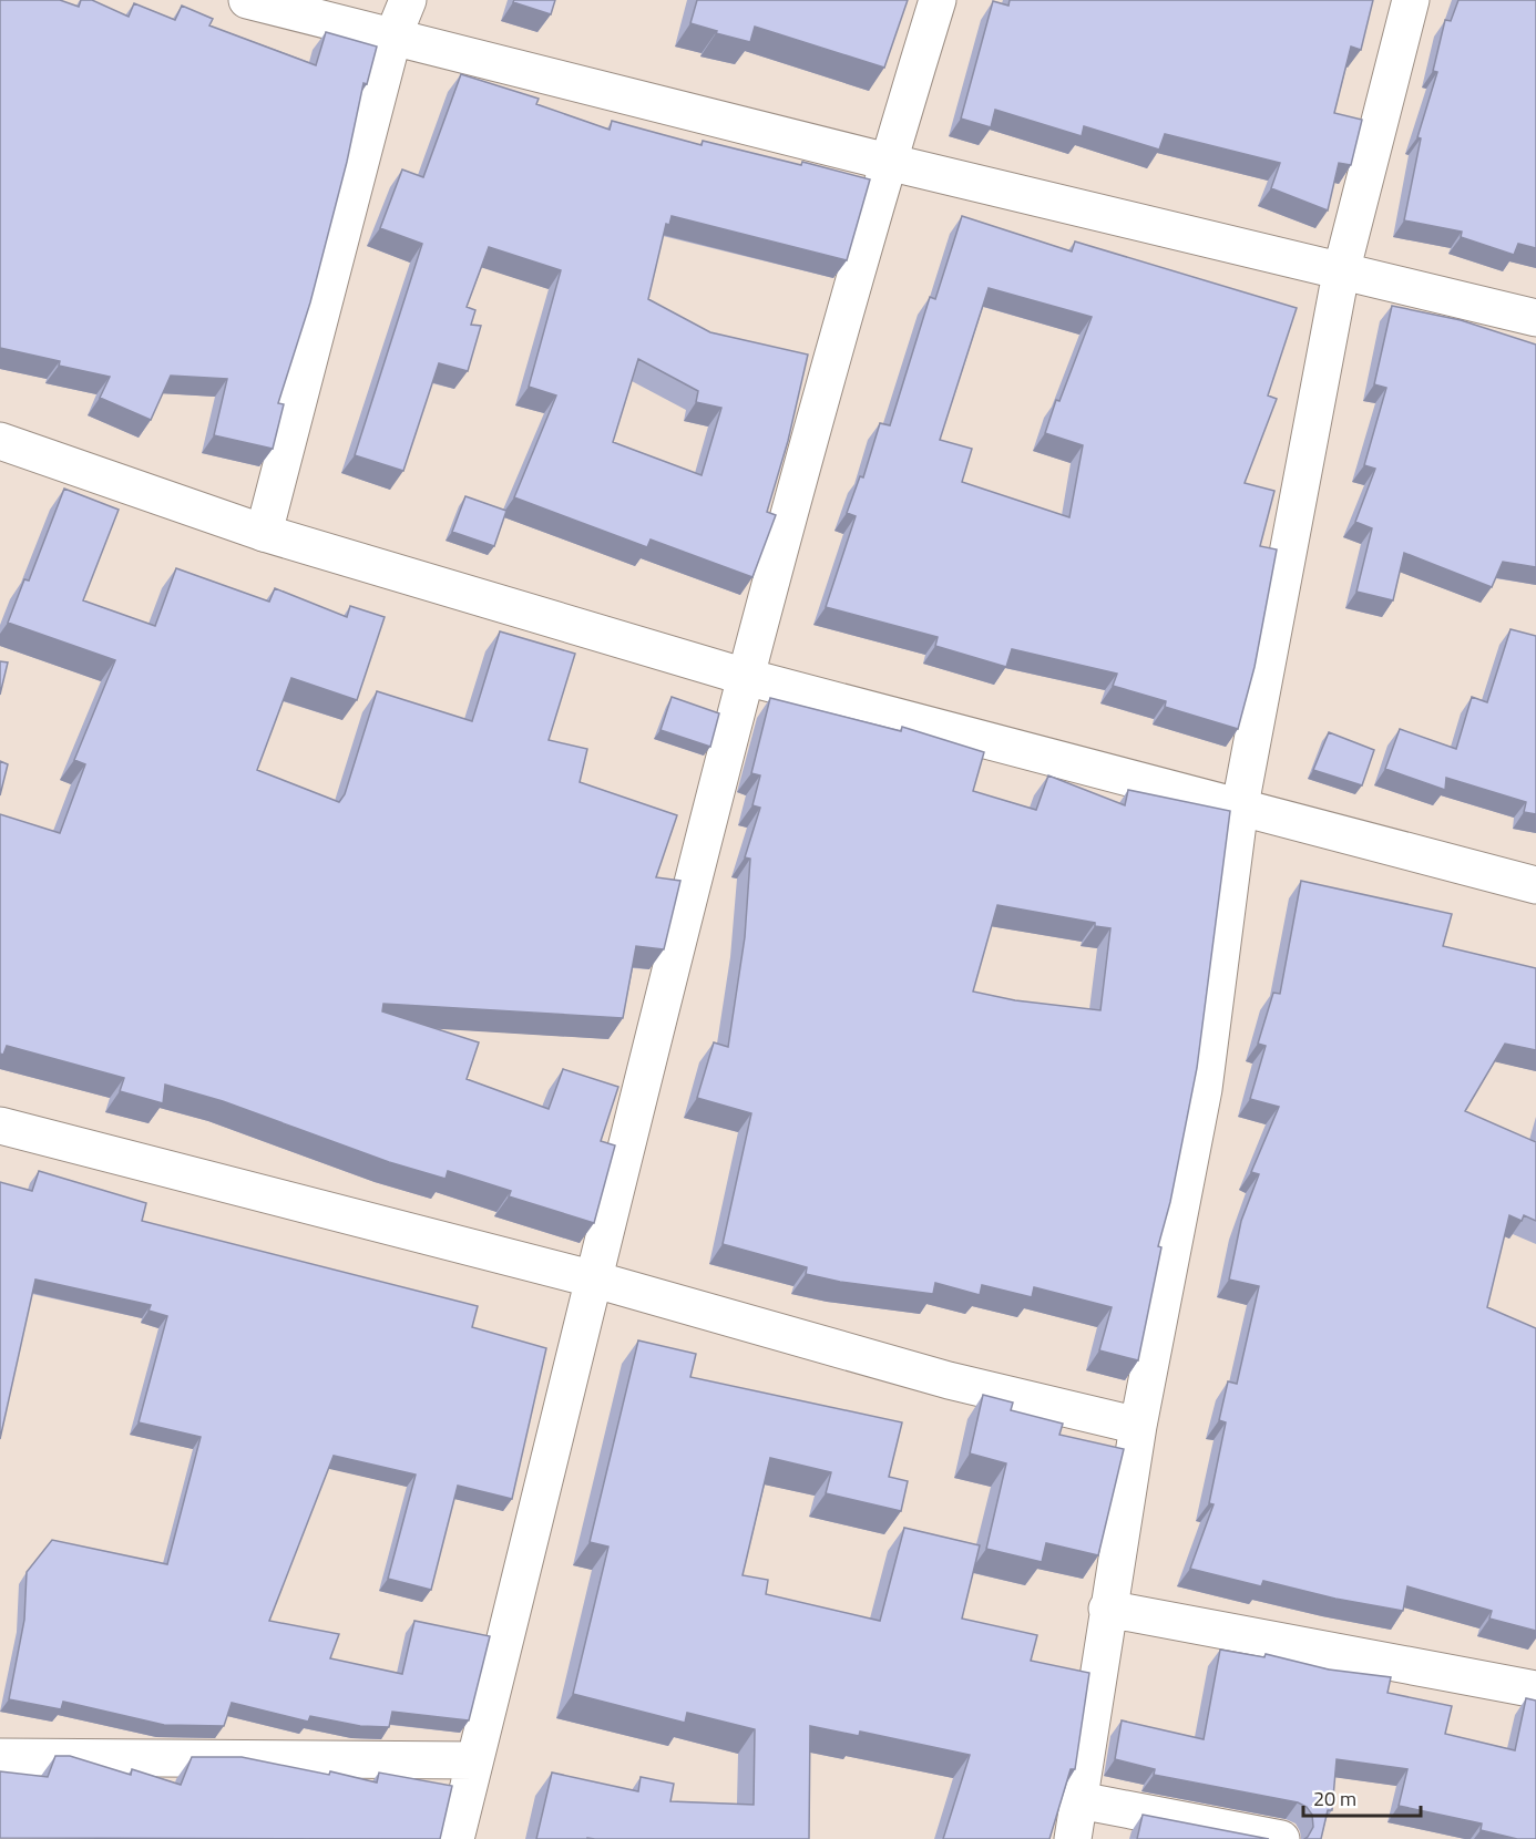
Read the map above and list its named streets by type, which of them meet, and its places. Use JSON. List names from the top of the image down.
{
  "scale_bar": "20 m"
}
